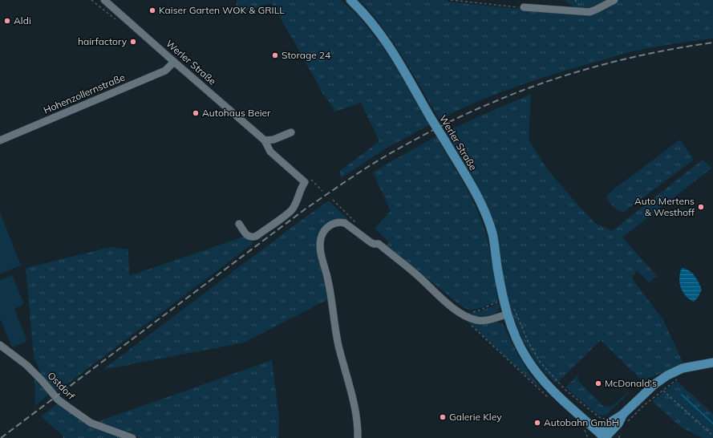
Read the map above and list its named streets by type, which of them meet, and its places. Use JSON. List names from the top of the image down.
{
  "streets": {
    "main road": ["Werler Straße"],
    "street": ["Hohenzollernstraße", "Ostdorf"]
  },
  "crossings": [
    ["Werler Straße", "Hohenzollernstraße"]
  ],
  "places": [
    "Kaiser Garten WOK & GRILL",
    "Aldi",
    "hairfactory",
    "Storage 24",
    "Autohaus Beier",
    "Auto Mertens & Westhoff",
    "McDonald's",
    "Galerie Kley",
    "Autobahn GmbH"
  ]
}
